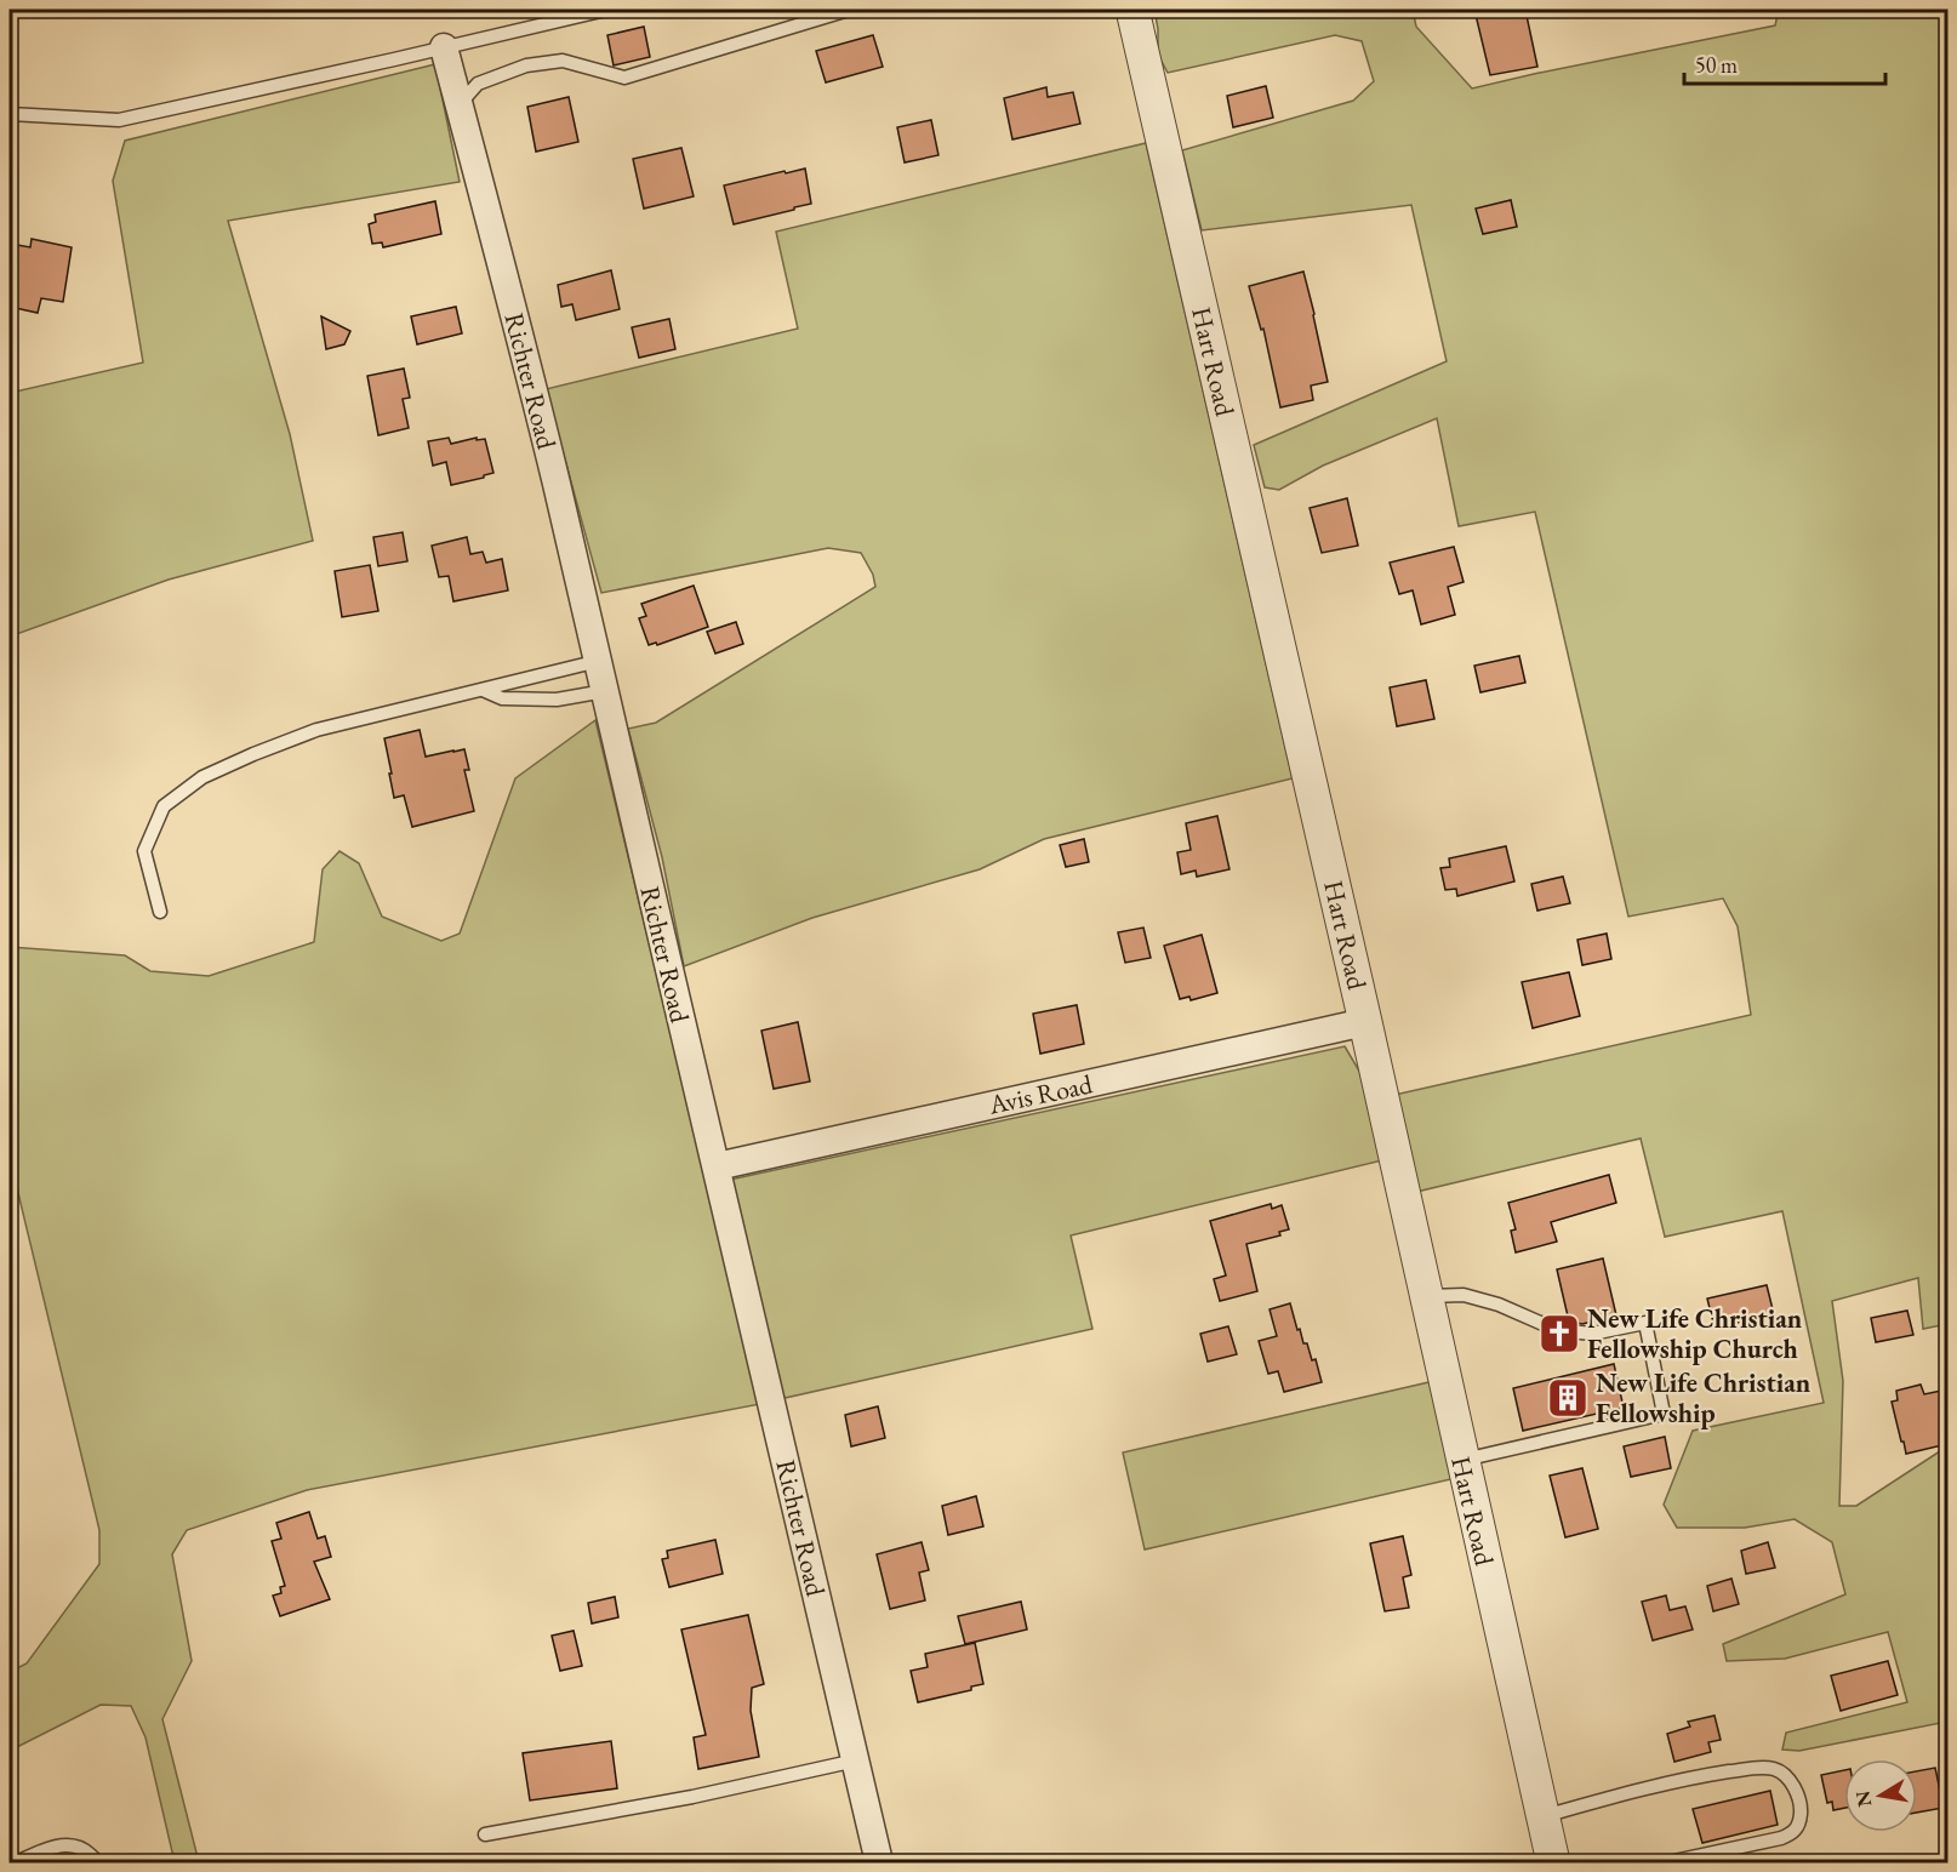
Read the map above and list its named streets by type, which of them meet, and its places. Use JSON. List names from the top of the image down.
{
  "streets": {
    "street": ["Hart Road", "Richter Road", "Avis Road"]
  },
  "crossings": [
    ["Hart Road", "Avis Road"],
    ["Richter Road", "Avis Road"]
  ],
  "places": {
    "church": ["New Life Christian Fellowship Church"],
    "building": ["New Life Christian Fellowship"]
  },
  "scale_bar": "50 m",
  "north": "left"
}
